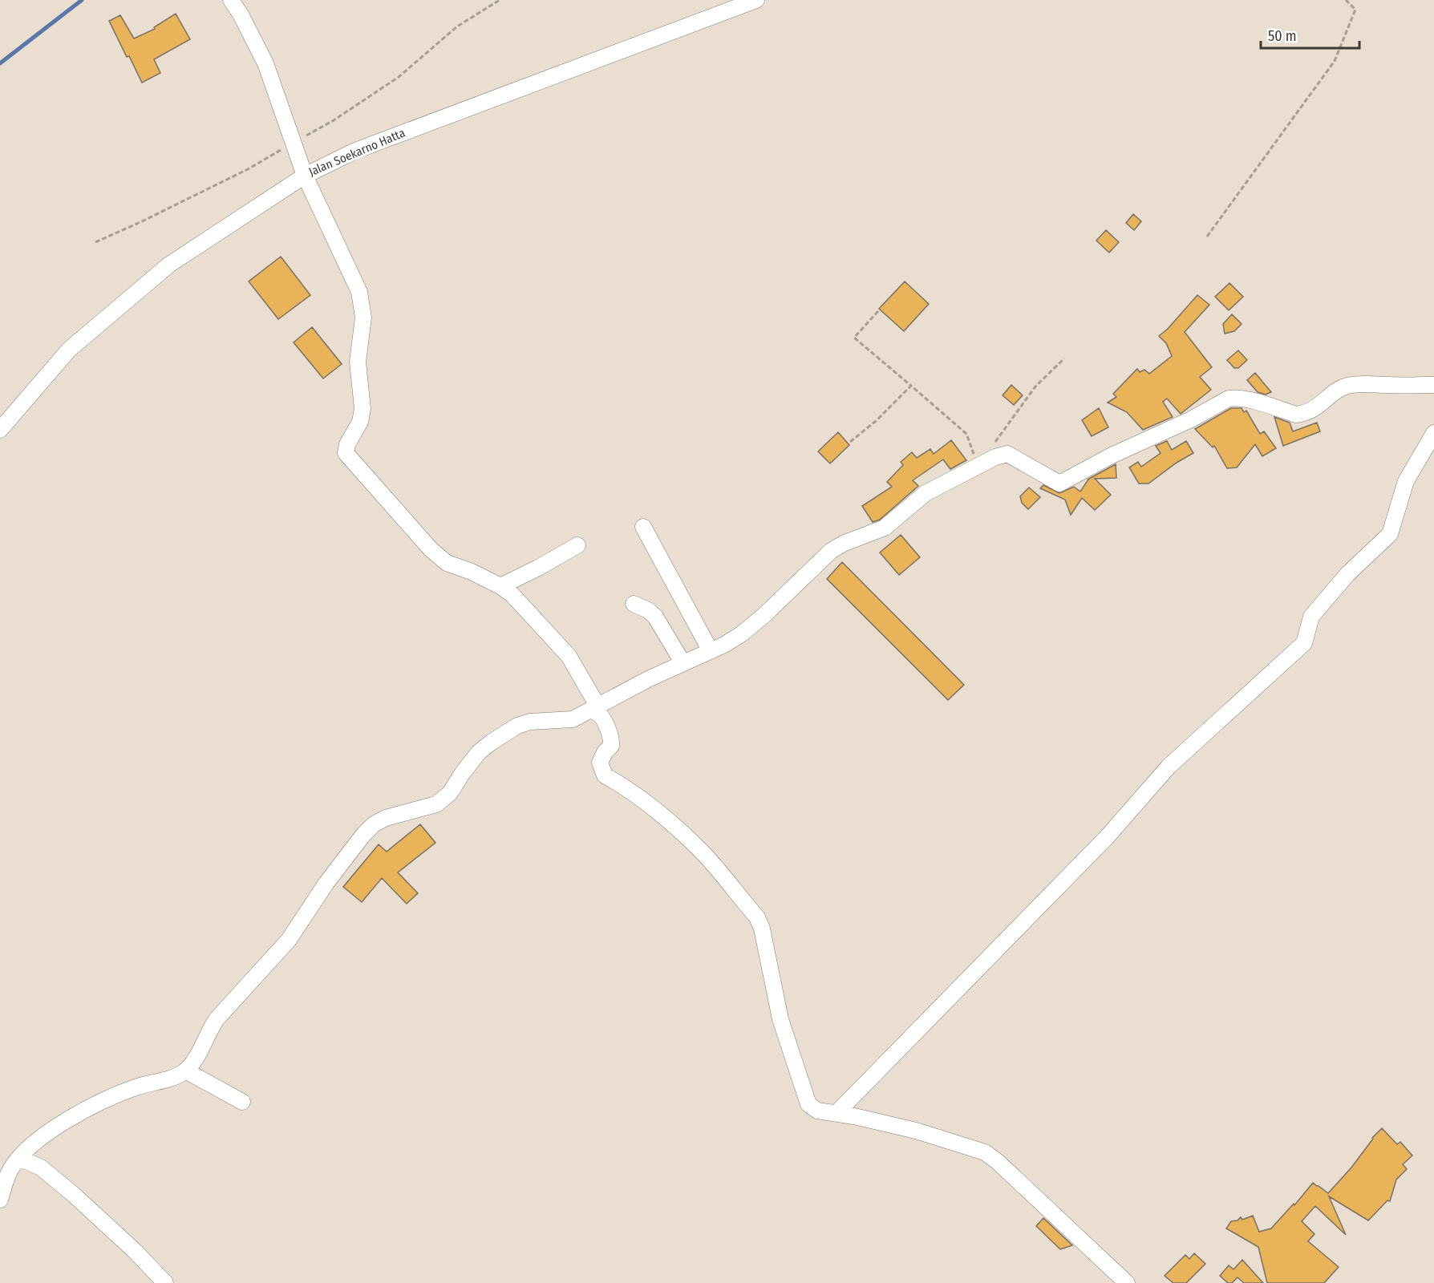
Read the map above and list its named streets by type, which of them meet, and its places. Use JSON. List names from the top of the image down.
{
  "streets": {
    "street": ["Jalan Soekarno Hatta"]
  },
  "scale_bar": "50 m"
}
